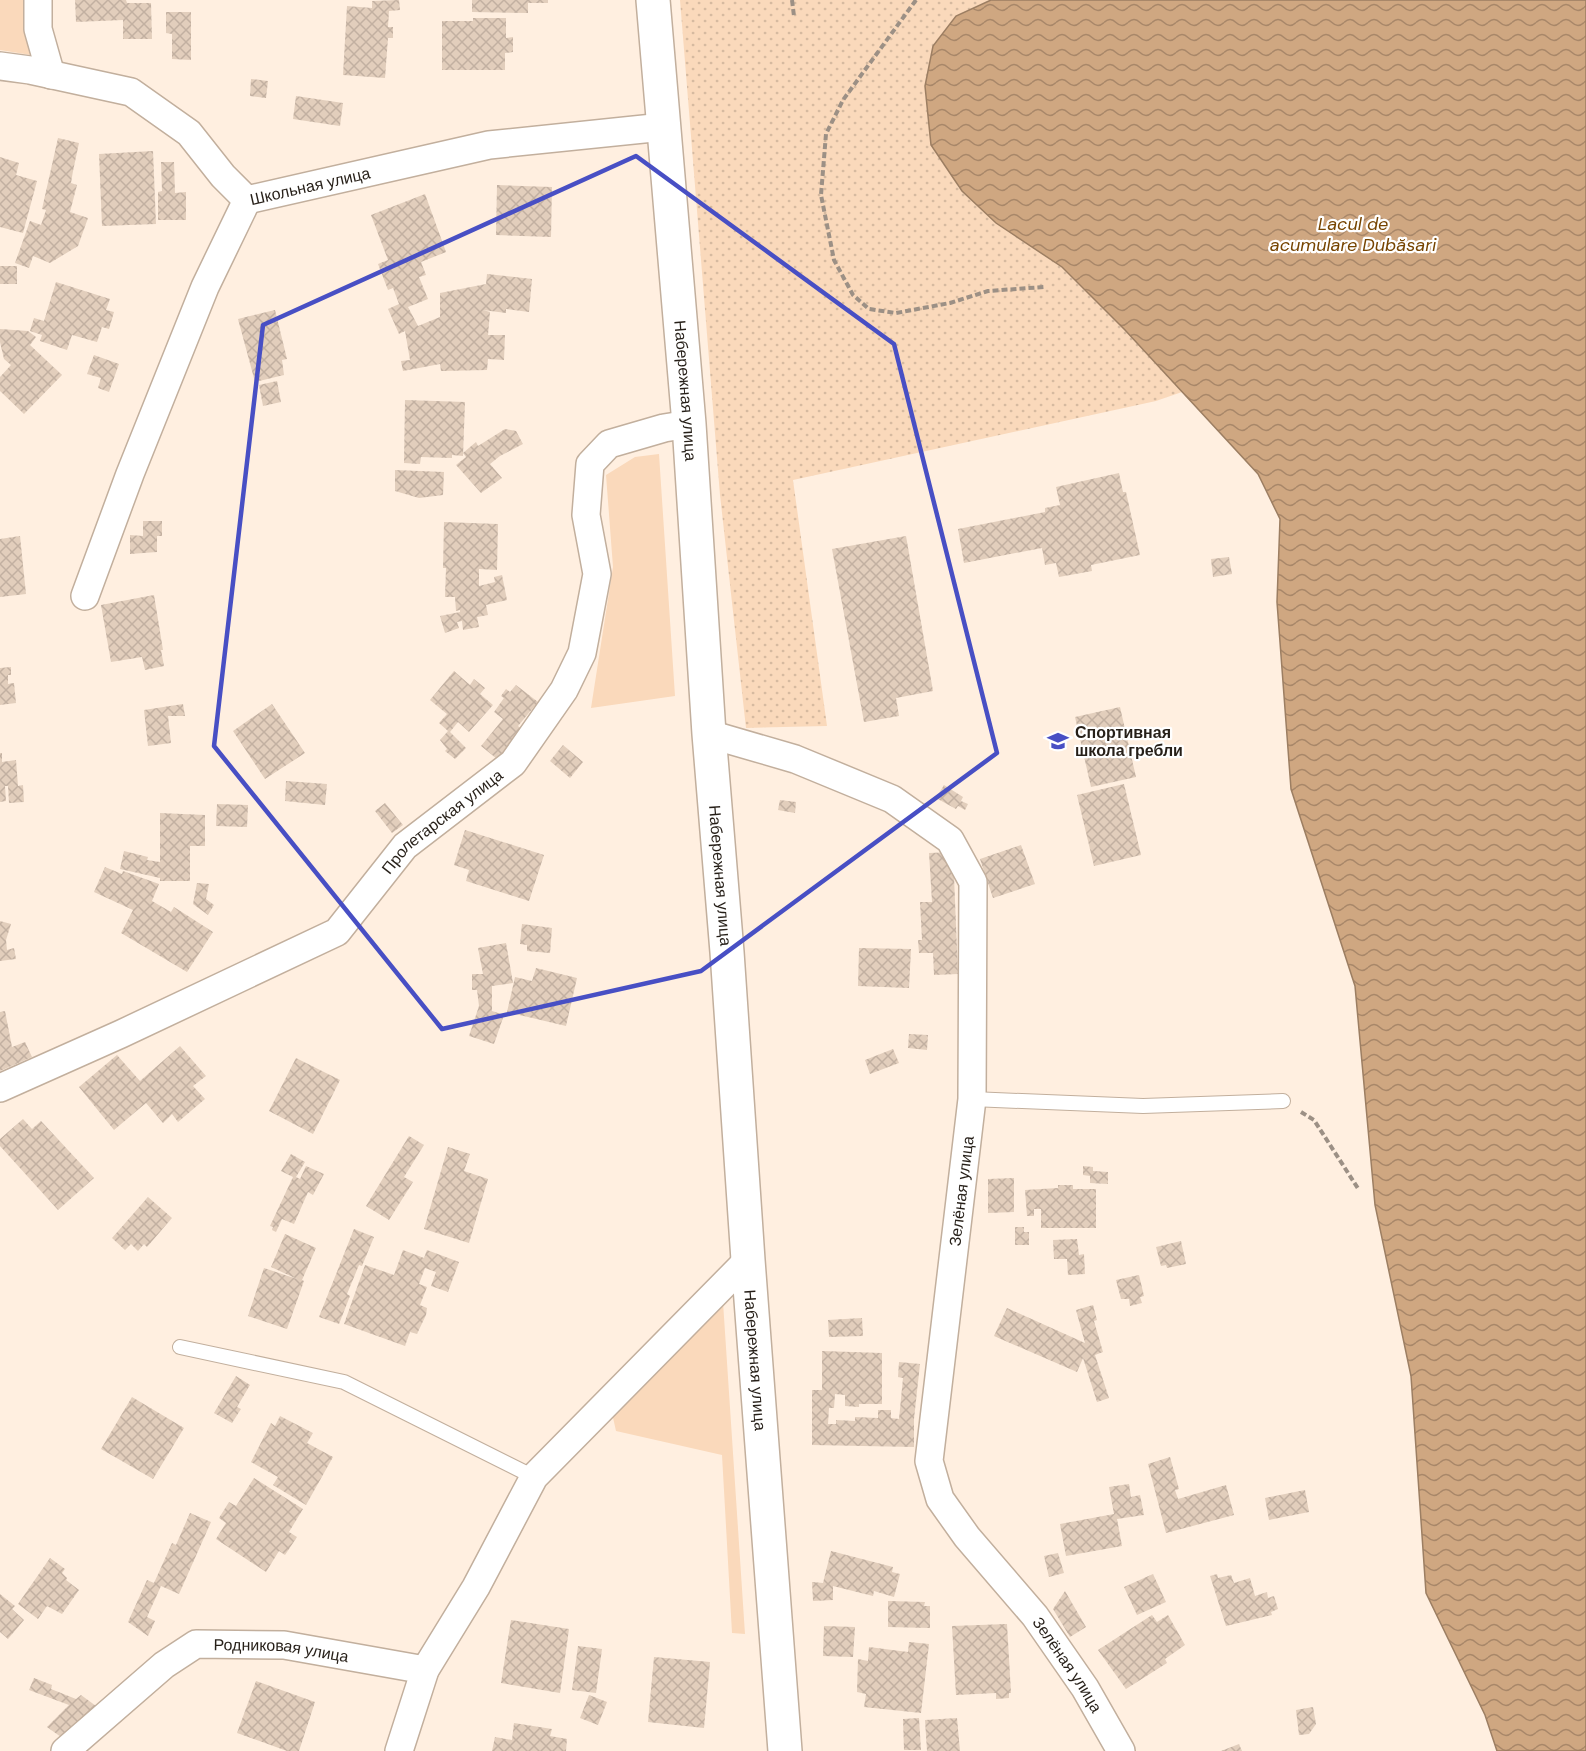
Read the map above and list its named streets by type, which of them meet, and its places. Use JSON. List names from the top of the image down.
{
  "streets": {
    "street": [
      "Школьная улица",
      "Набережная улица",
      "Пролетарская улица",
      "Зелёная улица",
      "Родниковая улица"
    ]
  },
  "crossings": [
    ["Школьная улица", "Набережная улица"],
    ["Набережная улица", "Пролетарская улица"],
    ["Набережная улица", "Зелёная улица"]
  ],
  "water": ["Lacul de acumulare Dubăsari"],
  "places": {
    "school or university": ["Спортивная школа гребли"]
  }
}
